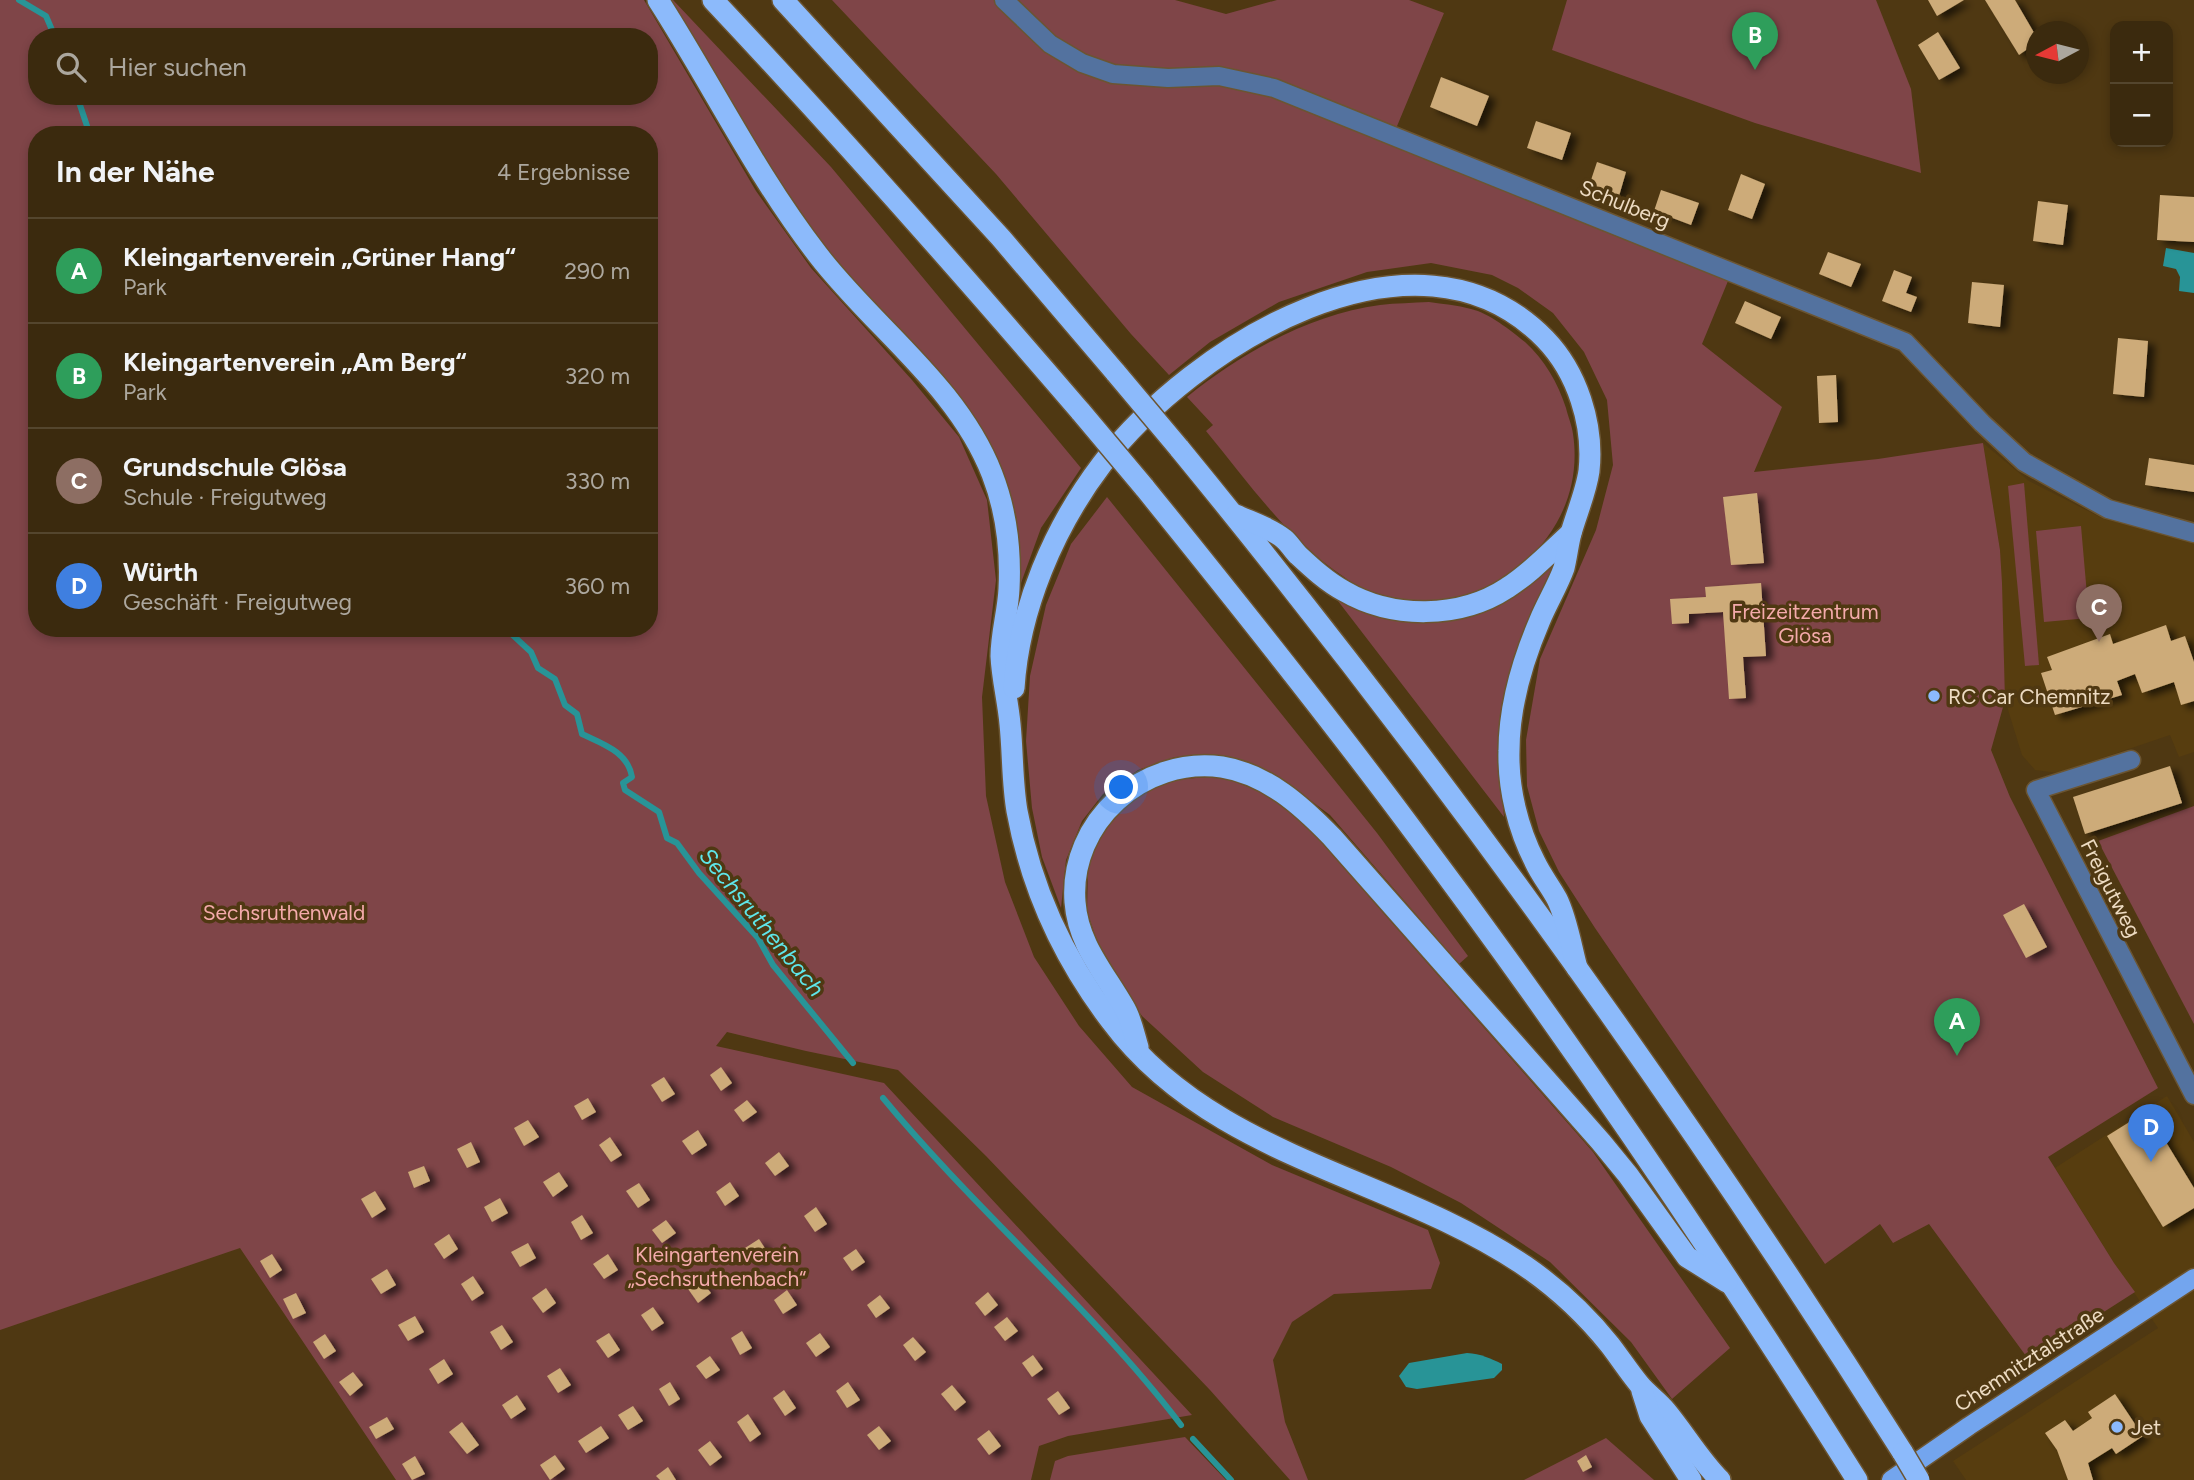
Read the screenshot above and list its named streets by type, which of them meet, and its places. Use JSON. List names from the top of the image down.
{
  "streets": {
    "main road": ["Chemnitztalstraße"],
    "street": ["Schulberg", "Freigutweg"]
  },
  "water": ["Sechsruthenbach"],
  "parks": ["Freizeitzentrum Glösa", "Sechsruthenwald", "Kleingartenverein „Sechsruthenbach“"],
  "places": ["RC Car Chemnitz", "Jet"],
  "north": "left",
  "page": {
    "pins": [
      "B",
      "C",
      "A",
      "D"
    ],
    "map_buttons": ["+", "−"],
    "search": "Hier suchen",
    "heading": ["In der Nähe", "4 Ergebnisse"],
    "list": [
      {
        "mark": "A",
        "name": "Kleingartenverein „Grüner Hang“",
        "note": "Park",
        "value": "290 m"
      },
      {
        "mark": "B",
        "name": "Kleingartenverein „Am Berg“",
        "note": "Park",
        "value": "320 m"
      },
      {
        "mark": "C",
        "name": "Grundschule Glösa",
        "note": "Schule · Freigutweg",
        "value": "330 m"
      },
      {
        "mark": "D",
        "name": "Würth",
        "note": "Geschäft · Freigutweg",
        "value": "360 m"
      }
    ]
  }
}
